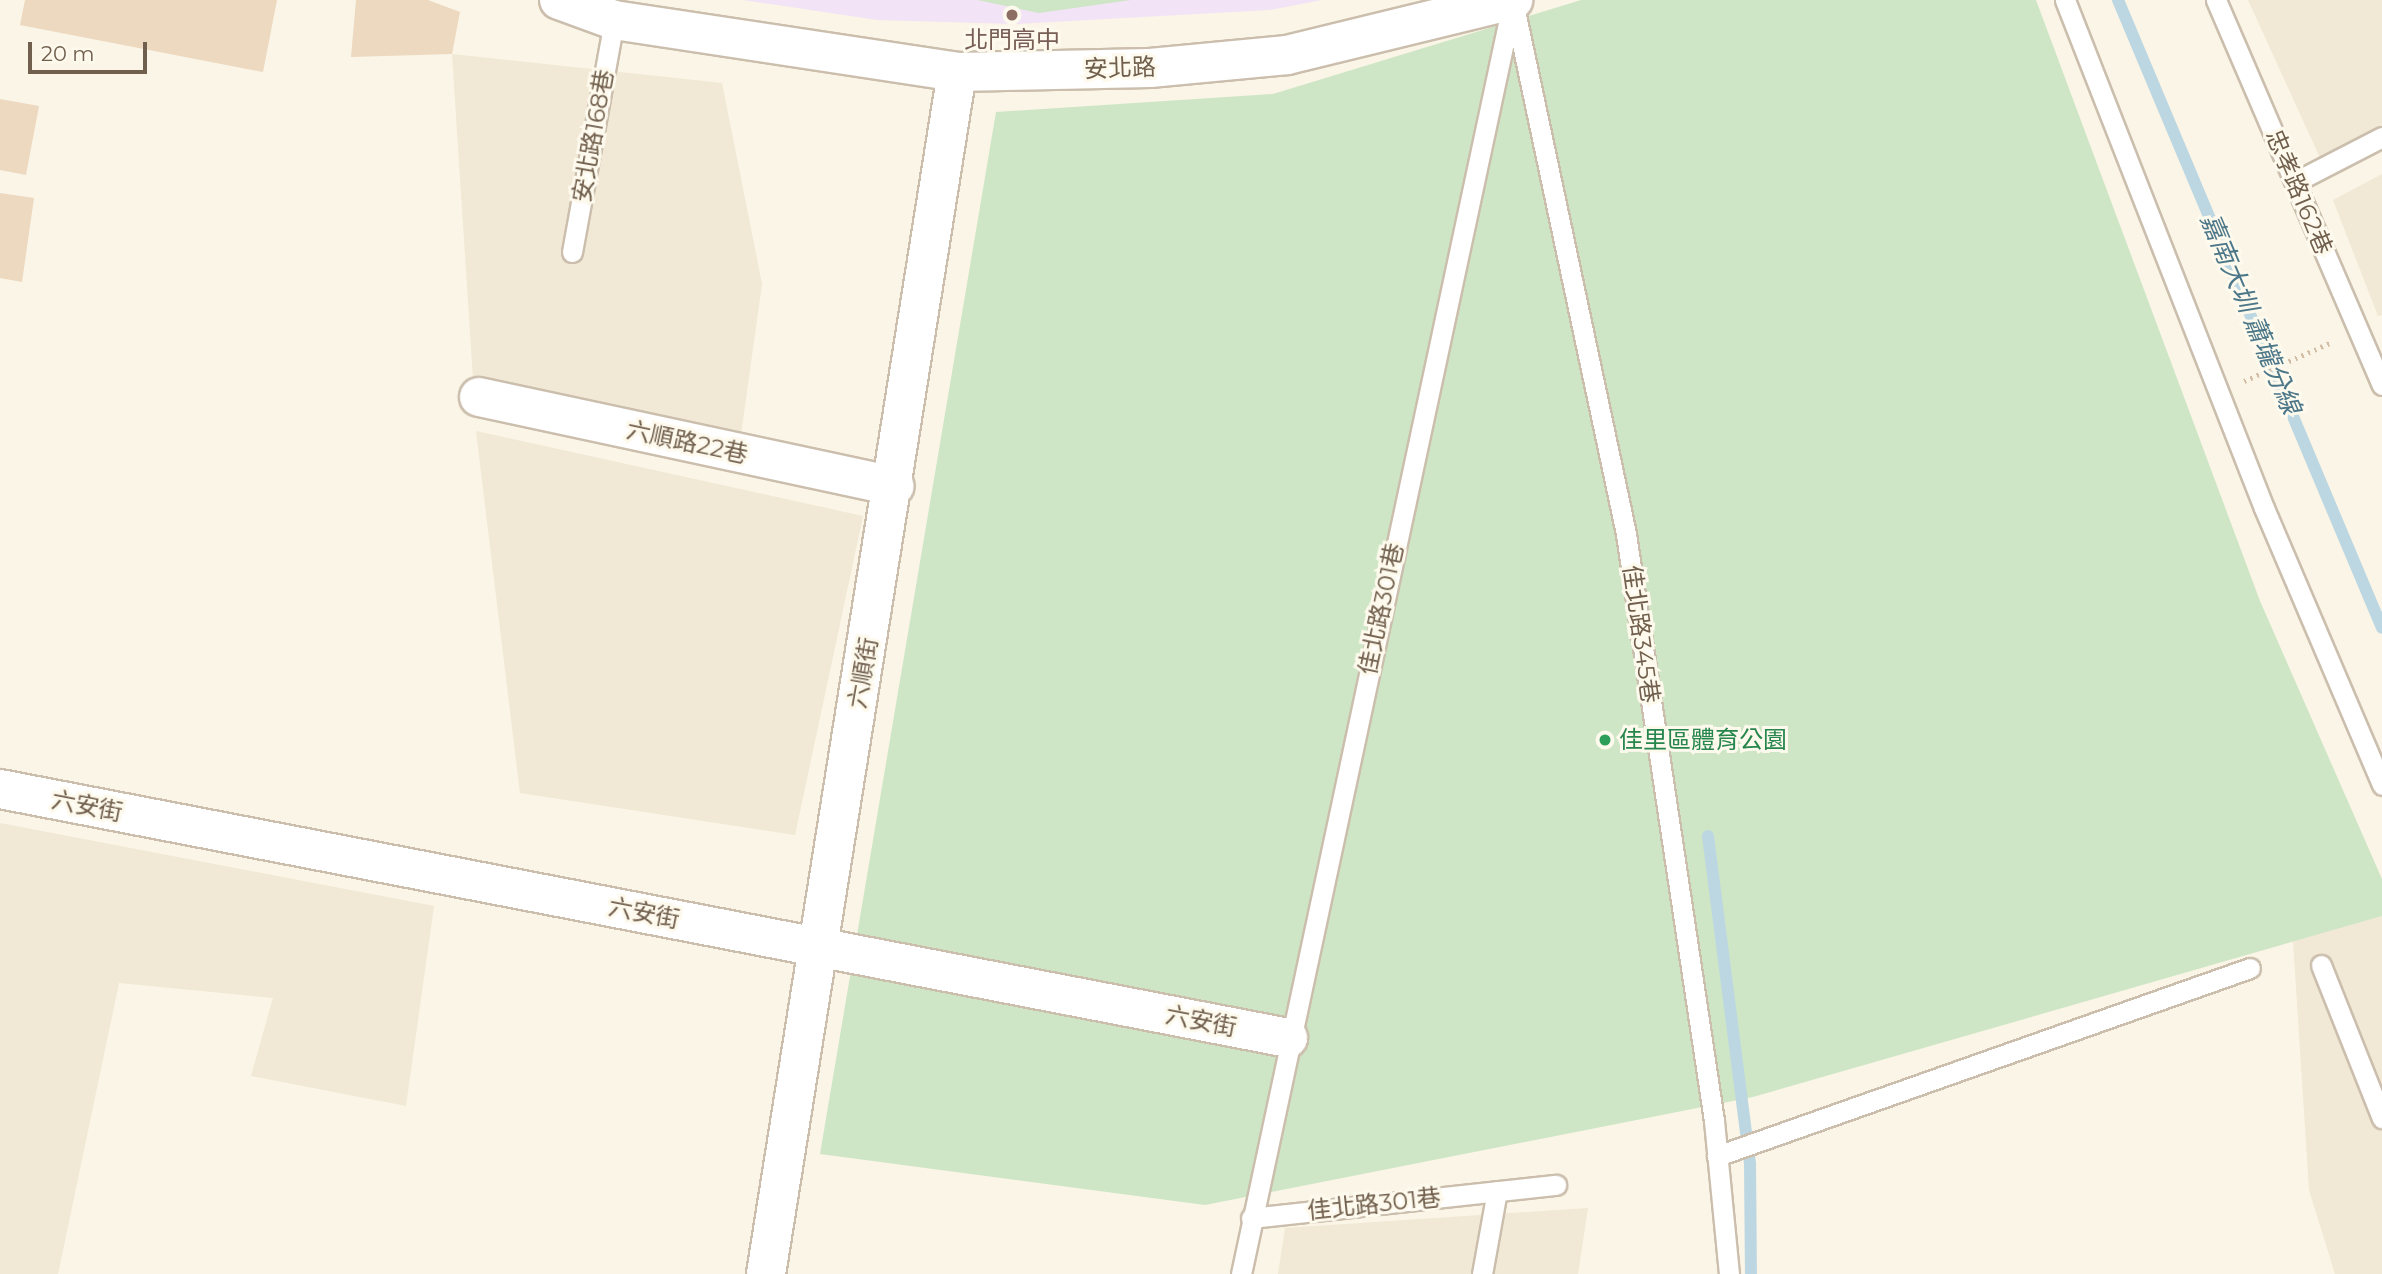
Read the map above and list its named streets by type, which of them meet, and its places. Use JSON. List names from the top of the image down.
{
  "streets": {
    "street": [
      "安北路",
      "六順路22巷",
      "六順街",
      "六安街"
    ],
    "lane": [
      "安北路168巷",
      "忠孝路162巷",
      "佳北路301巷",
      "佳北路345巷"
    ]
  },
  "crossings": [
    ["安北路", "安北路168巷"],
    ["安北路", "佳北路301巷"],
    ["安北路", "佳北路345巷"],
    ["安北路", "六順街"],
    ["六順路22巷", "六順街"],
    ["佳北路301巷", "佳北路345巷"],
    ["佳北路301巷", "六安街"],
    ["六順街", "六安街"]
  ],
  "water": ["嘉南大圳 蕭壠分線"],
  "places": ["北門高中", "佳里區體育公園"],
  "scale_bar": "20 m"
}
